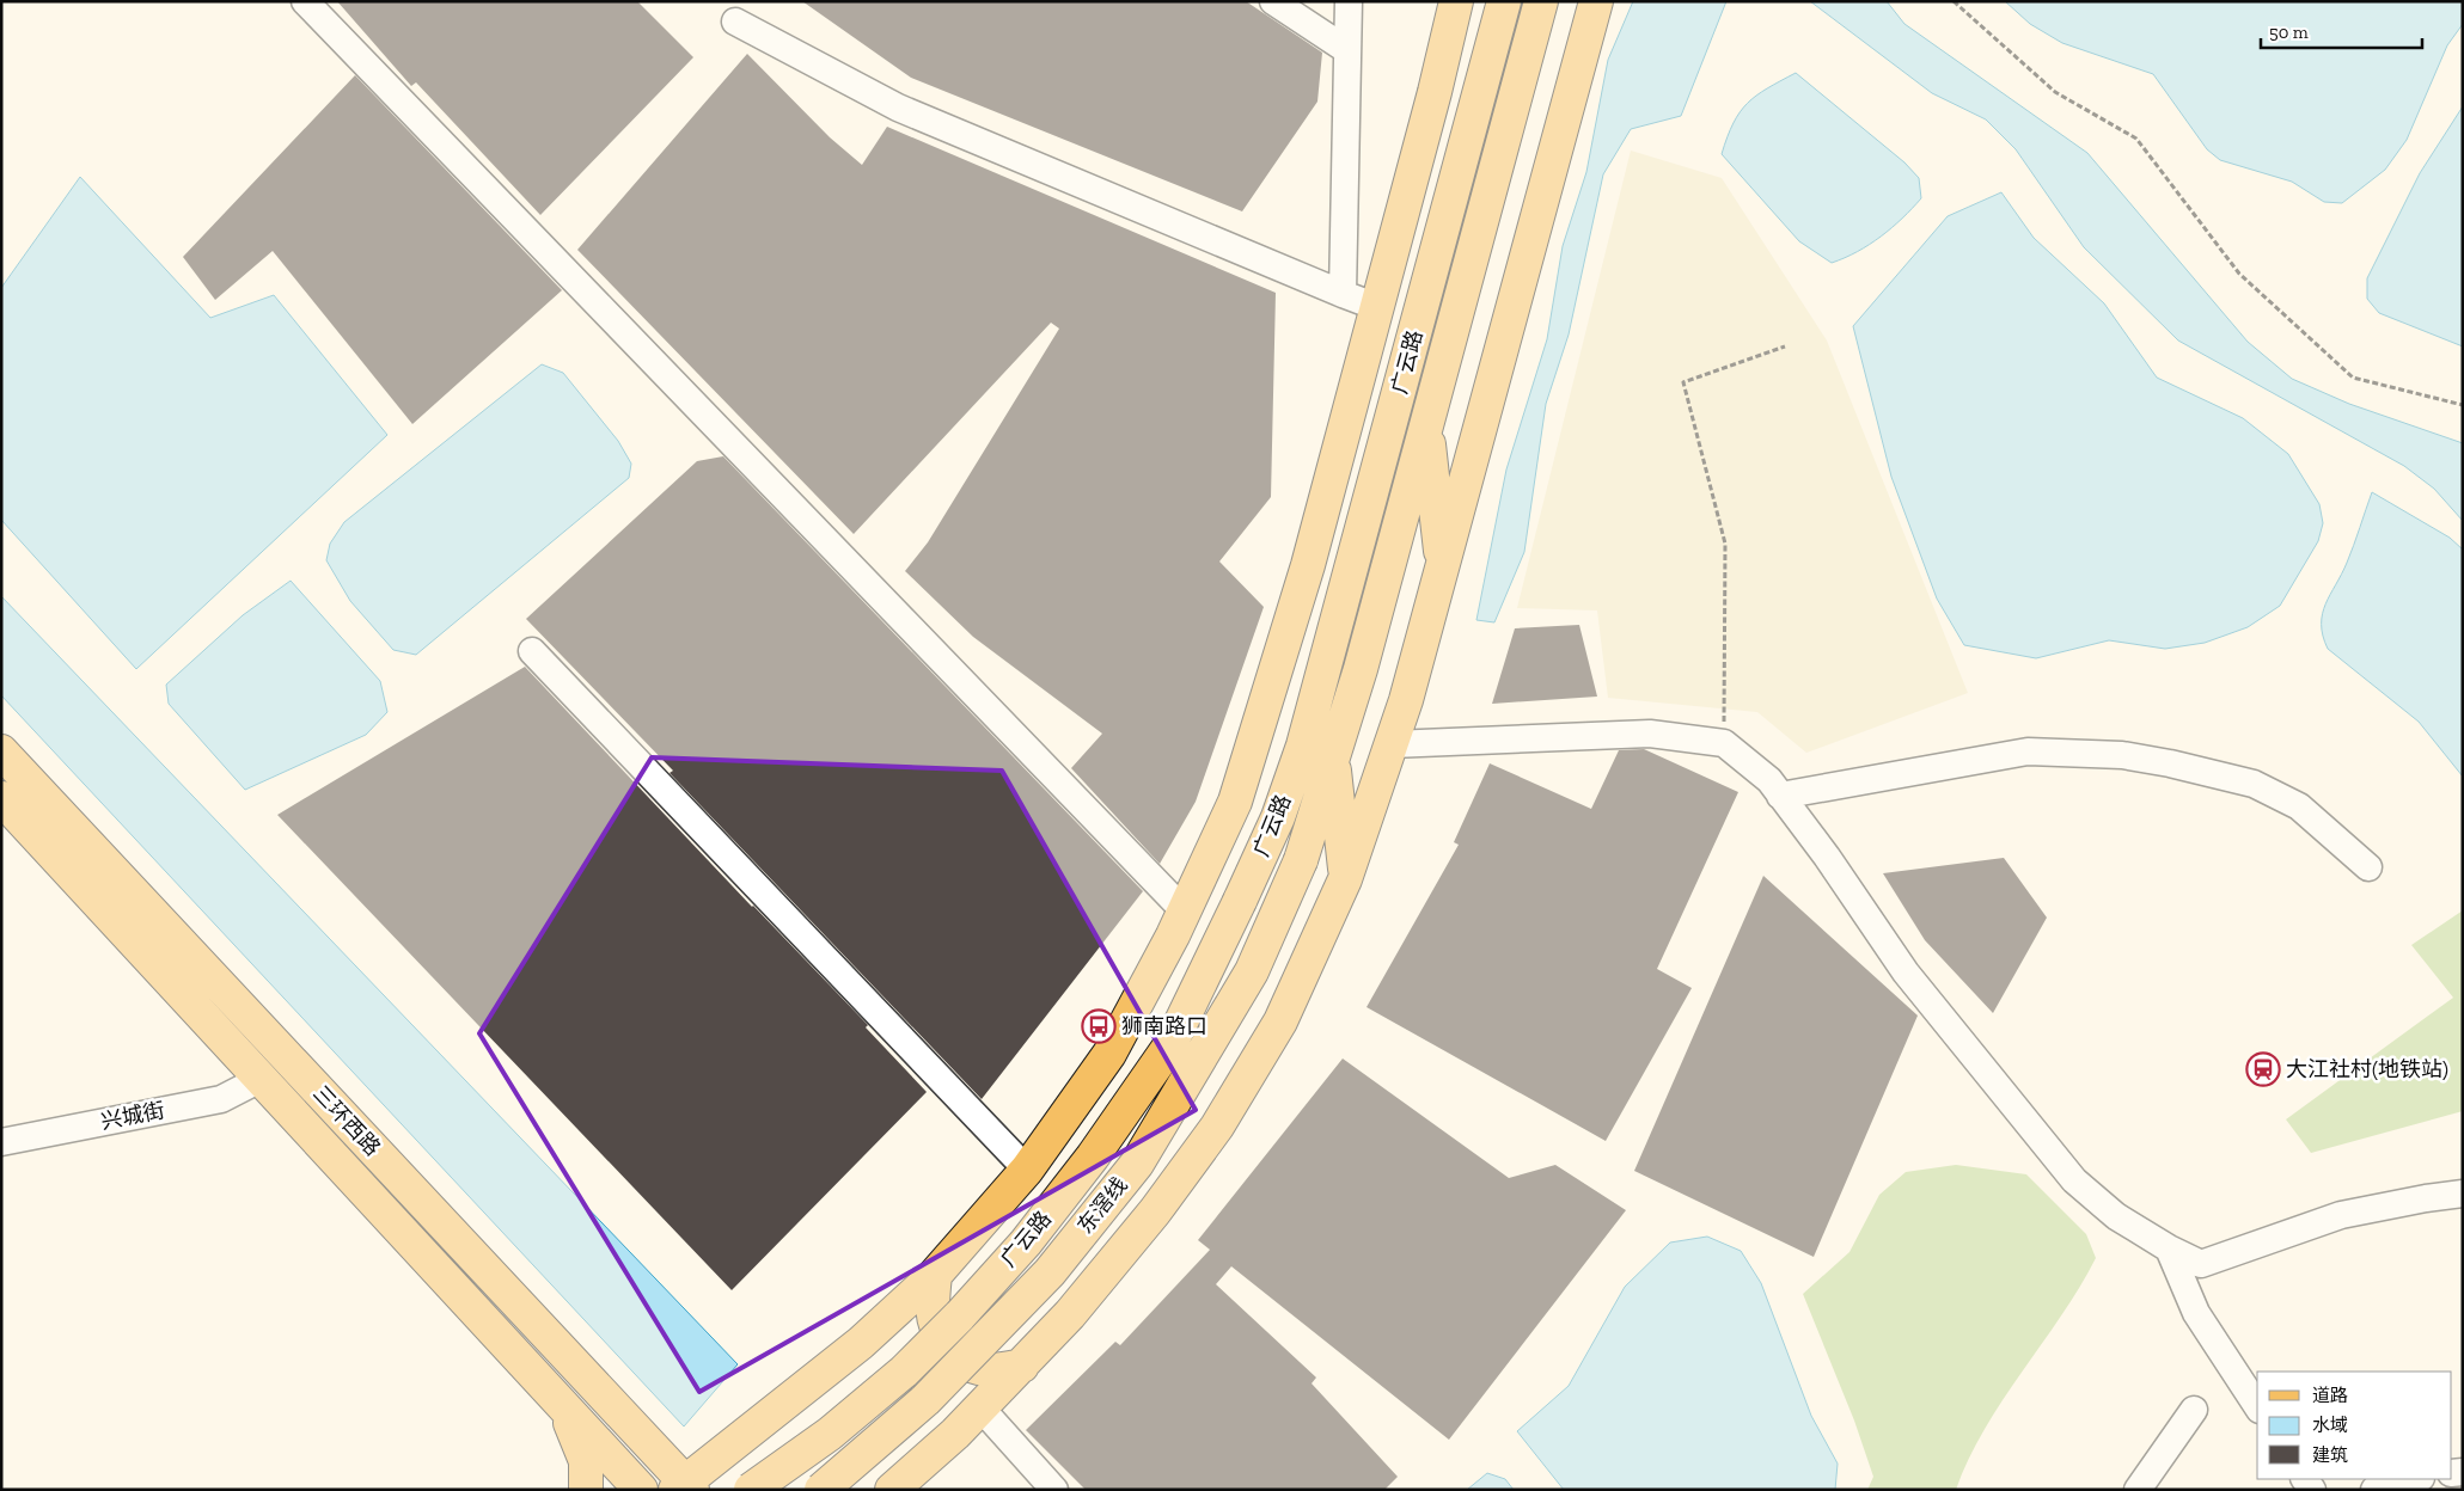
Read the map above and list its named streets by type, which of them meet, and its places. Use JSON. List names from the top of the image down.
{
  "streets": {
    "main road": ["广云路", "三环西路", "东滘线"],
    "street": ["兴城街"]
  },
  "crossings": [
    ["广云路", "东滘线"],
    ["兴城街", "三环西路"]
  ],
  "places": {
    "bus stop": ["狮南路口"],
    "station": ["大江社村(地铁站)"]
  },
  "legend": ["道路", "水域", "建筑"],
  "scale_bar": "50 m"
}
